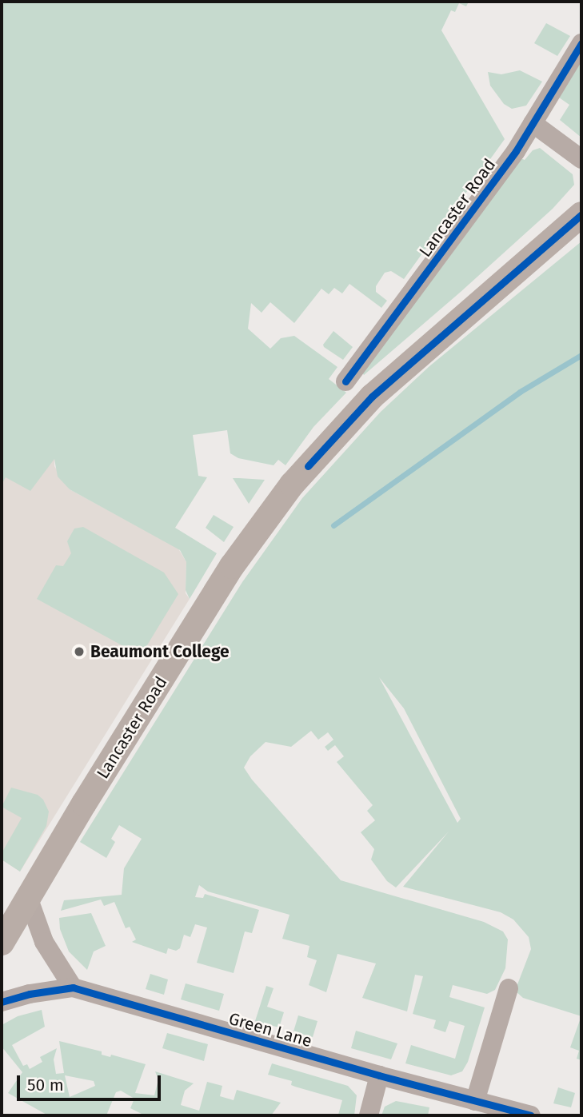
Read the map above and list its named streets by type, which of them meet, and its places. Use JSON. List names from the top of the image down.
{
  "streets": {
    "main road": ["Lancaster Road"],
    "street": ["Green Lane"]
  },
  "places": ["Beaumont College"],
  "scale_bar": "50 m"
}
